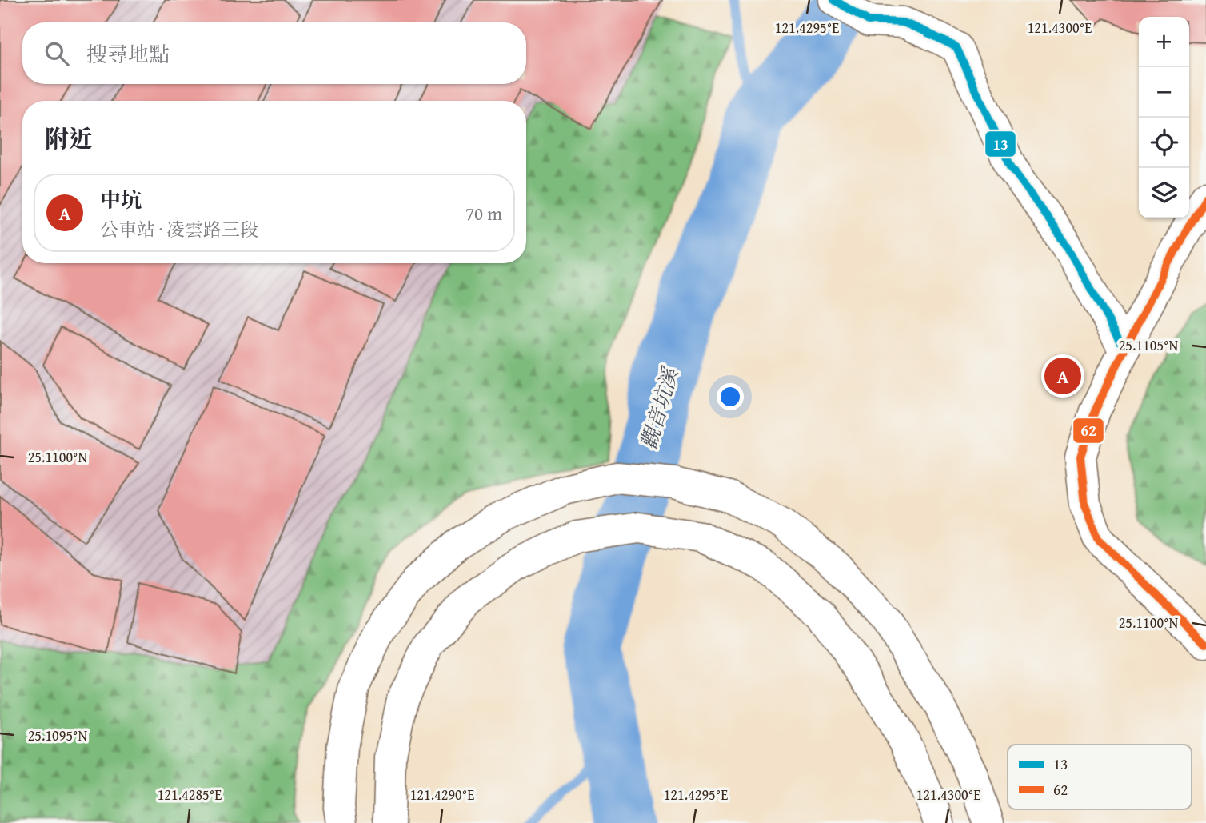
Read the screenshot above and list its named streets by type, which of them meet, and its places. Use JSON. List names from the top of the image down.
{
  "water": ["觀音坑溪"],
  "lines": ["transit line 13", "transit line 62"],
  "legend": ["13", "62"],
  "page": {
    "map_buttons": ["+", "−"],
    "search": "搜尋地點",
    "heading": "附近",
    "list": [
      {
        "mark": "A",
        "name": "中坑",
        "note": "公車站 · 凌雲路三段",
        "value": "70 m"
      }
    ],
    "pins": "A"
  },
  "coordinates": [
    "121.4295°E",
    "121.4300°E",
    "25.1105°N",
    "25.1100°N",
    "25.1095°N",
    "121.4285°E",
    "121.4290°E"
  ]
}
